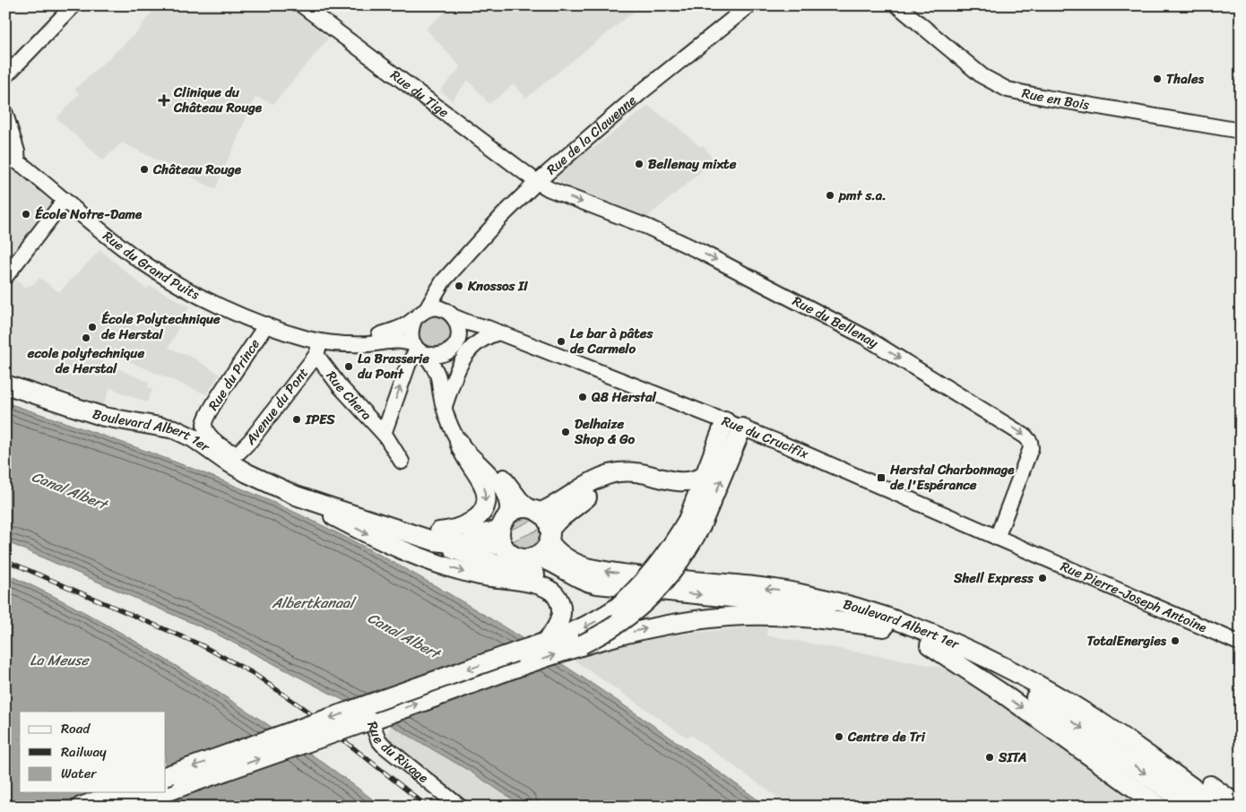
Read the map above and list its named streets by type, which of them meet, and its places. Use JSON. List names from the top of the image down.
{
  "streets": {
    "main road": ["Boulevard Albert 1er"],
    "street": [
      "Rue du Tige",
      "Rue en Bois",
      "Rue de la Clawenne",
      "Rue du Grand Puits",
      "Rue du Bellenay",
      "Rue du Prince",
      "Rue Chera",
      "Avenue du Pont",
      "Rue du Crucifix",
      "Rue Pierre-Joseph Antoine",
      "Rue du Rivage"
    ]
  },
  "crossings": [
    ["Rue du Tige", "Rue de la Clawenne"],
    ["Rue du Tige", "Rue du Bellenay"],
    ["Rue de la Clawenne", "Rue du Grand Puits"],
    ["Rue de la Clawenne", "Rue du Bellenay"],
    ["Rue de la Clawenne", "Rue Chera"],
    ["Rue de la Clawenne", "Rue du Crucifix"],
    ["Rue du Grand Puits", "Rue du Prince"],
    ["Rue du Grand Puits", "Rue Chera"],
    ["Rue du Grand Puits", "Avenue du Pont"],
    ["Rue du Grand Puits", "Rue du Crucifix"],
    ["Rue du Bellenay", "Rue du Crucifix"],
    ["Rue du Prince", "Avenue du Pont"],
    ["Rue Chera", "Avenue du Pont"],
    ["Rue Chera", "Rue du Crucifix"],
    ["Rue du Crucifix", "Rue Pierre-Joseph Antoine"]
  ],
  "one_way": ["Rue du Bellenay"],
  "water": ["Canal Albert", "Albertkanaal", "La Meuse"],
  "places": {
    "other": [
      "Thales",
      "Bellenay mixte",
      "Château Rouge",
      "pmt s.a.",
      "École Notre-Dame",
      "Knossos II",
      "École Polytechnique de Herstal",
      "ecole polytechnique de Herstal",
      "Le bar à pâtes de Carmelo",
      "La Brasserie du Pont",
      "Q8 Herstal",
      "IPES",
      "Delhaize Shop & Go",
      "Shell Express",
      "TotalEnergies",
      "Centre de Tri",
      "SITA"
    ],
    "health": ["Clinique du Château Rouge"],
    "transit": ["Herstal Charbonnage de l'Espérance"]
  },
  "legend": ["Road", "Railway", "Water"]
}
